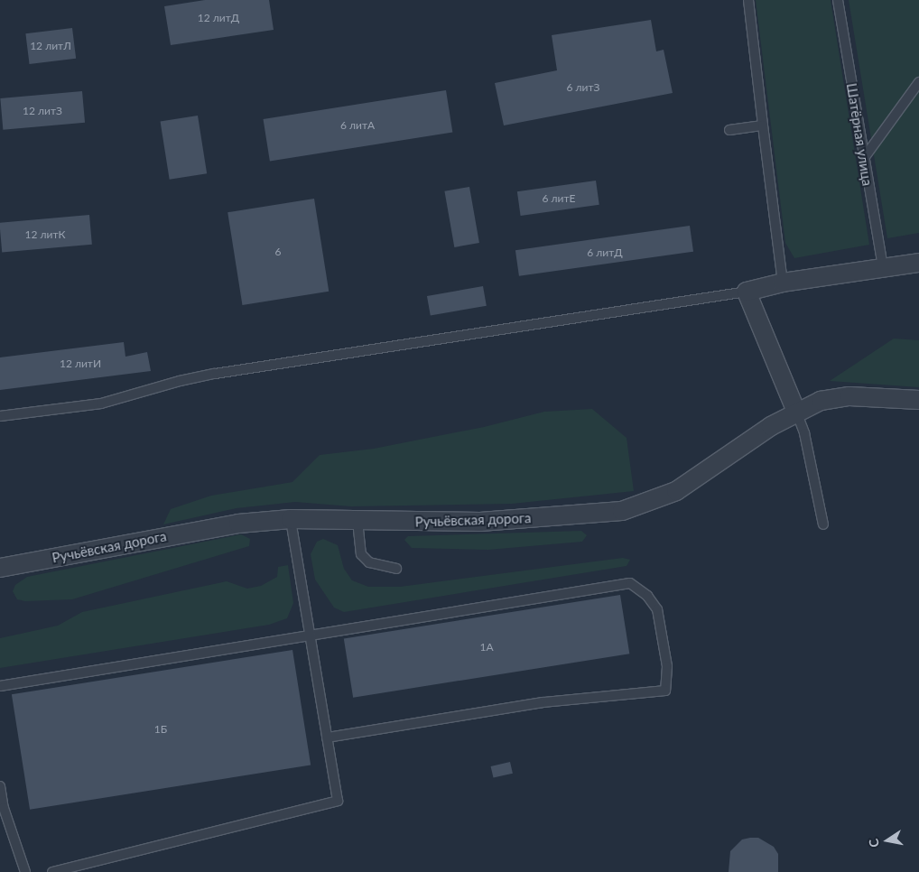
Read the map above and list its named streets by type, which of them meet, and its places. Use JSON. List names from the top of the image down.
{
  "streets": {
    "street": ["Ручьёвская дорога"],
    "lane": ["Шатёрная улица"]
  },
  "house_numbers": [
    "12 литД",
    "12 литЛ",
    "6 литЗ",
    "12 литЗ",
    "6 литА",
    "6 литЕ",
    "12 литК",
    "6",
    "6 литД",
    "12 литИ",
    "1А",
    "1Б"
  ],
  "north": "left"
}
